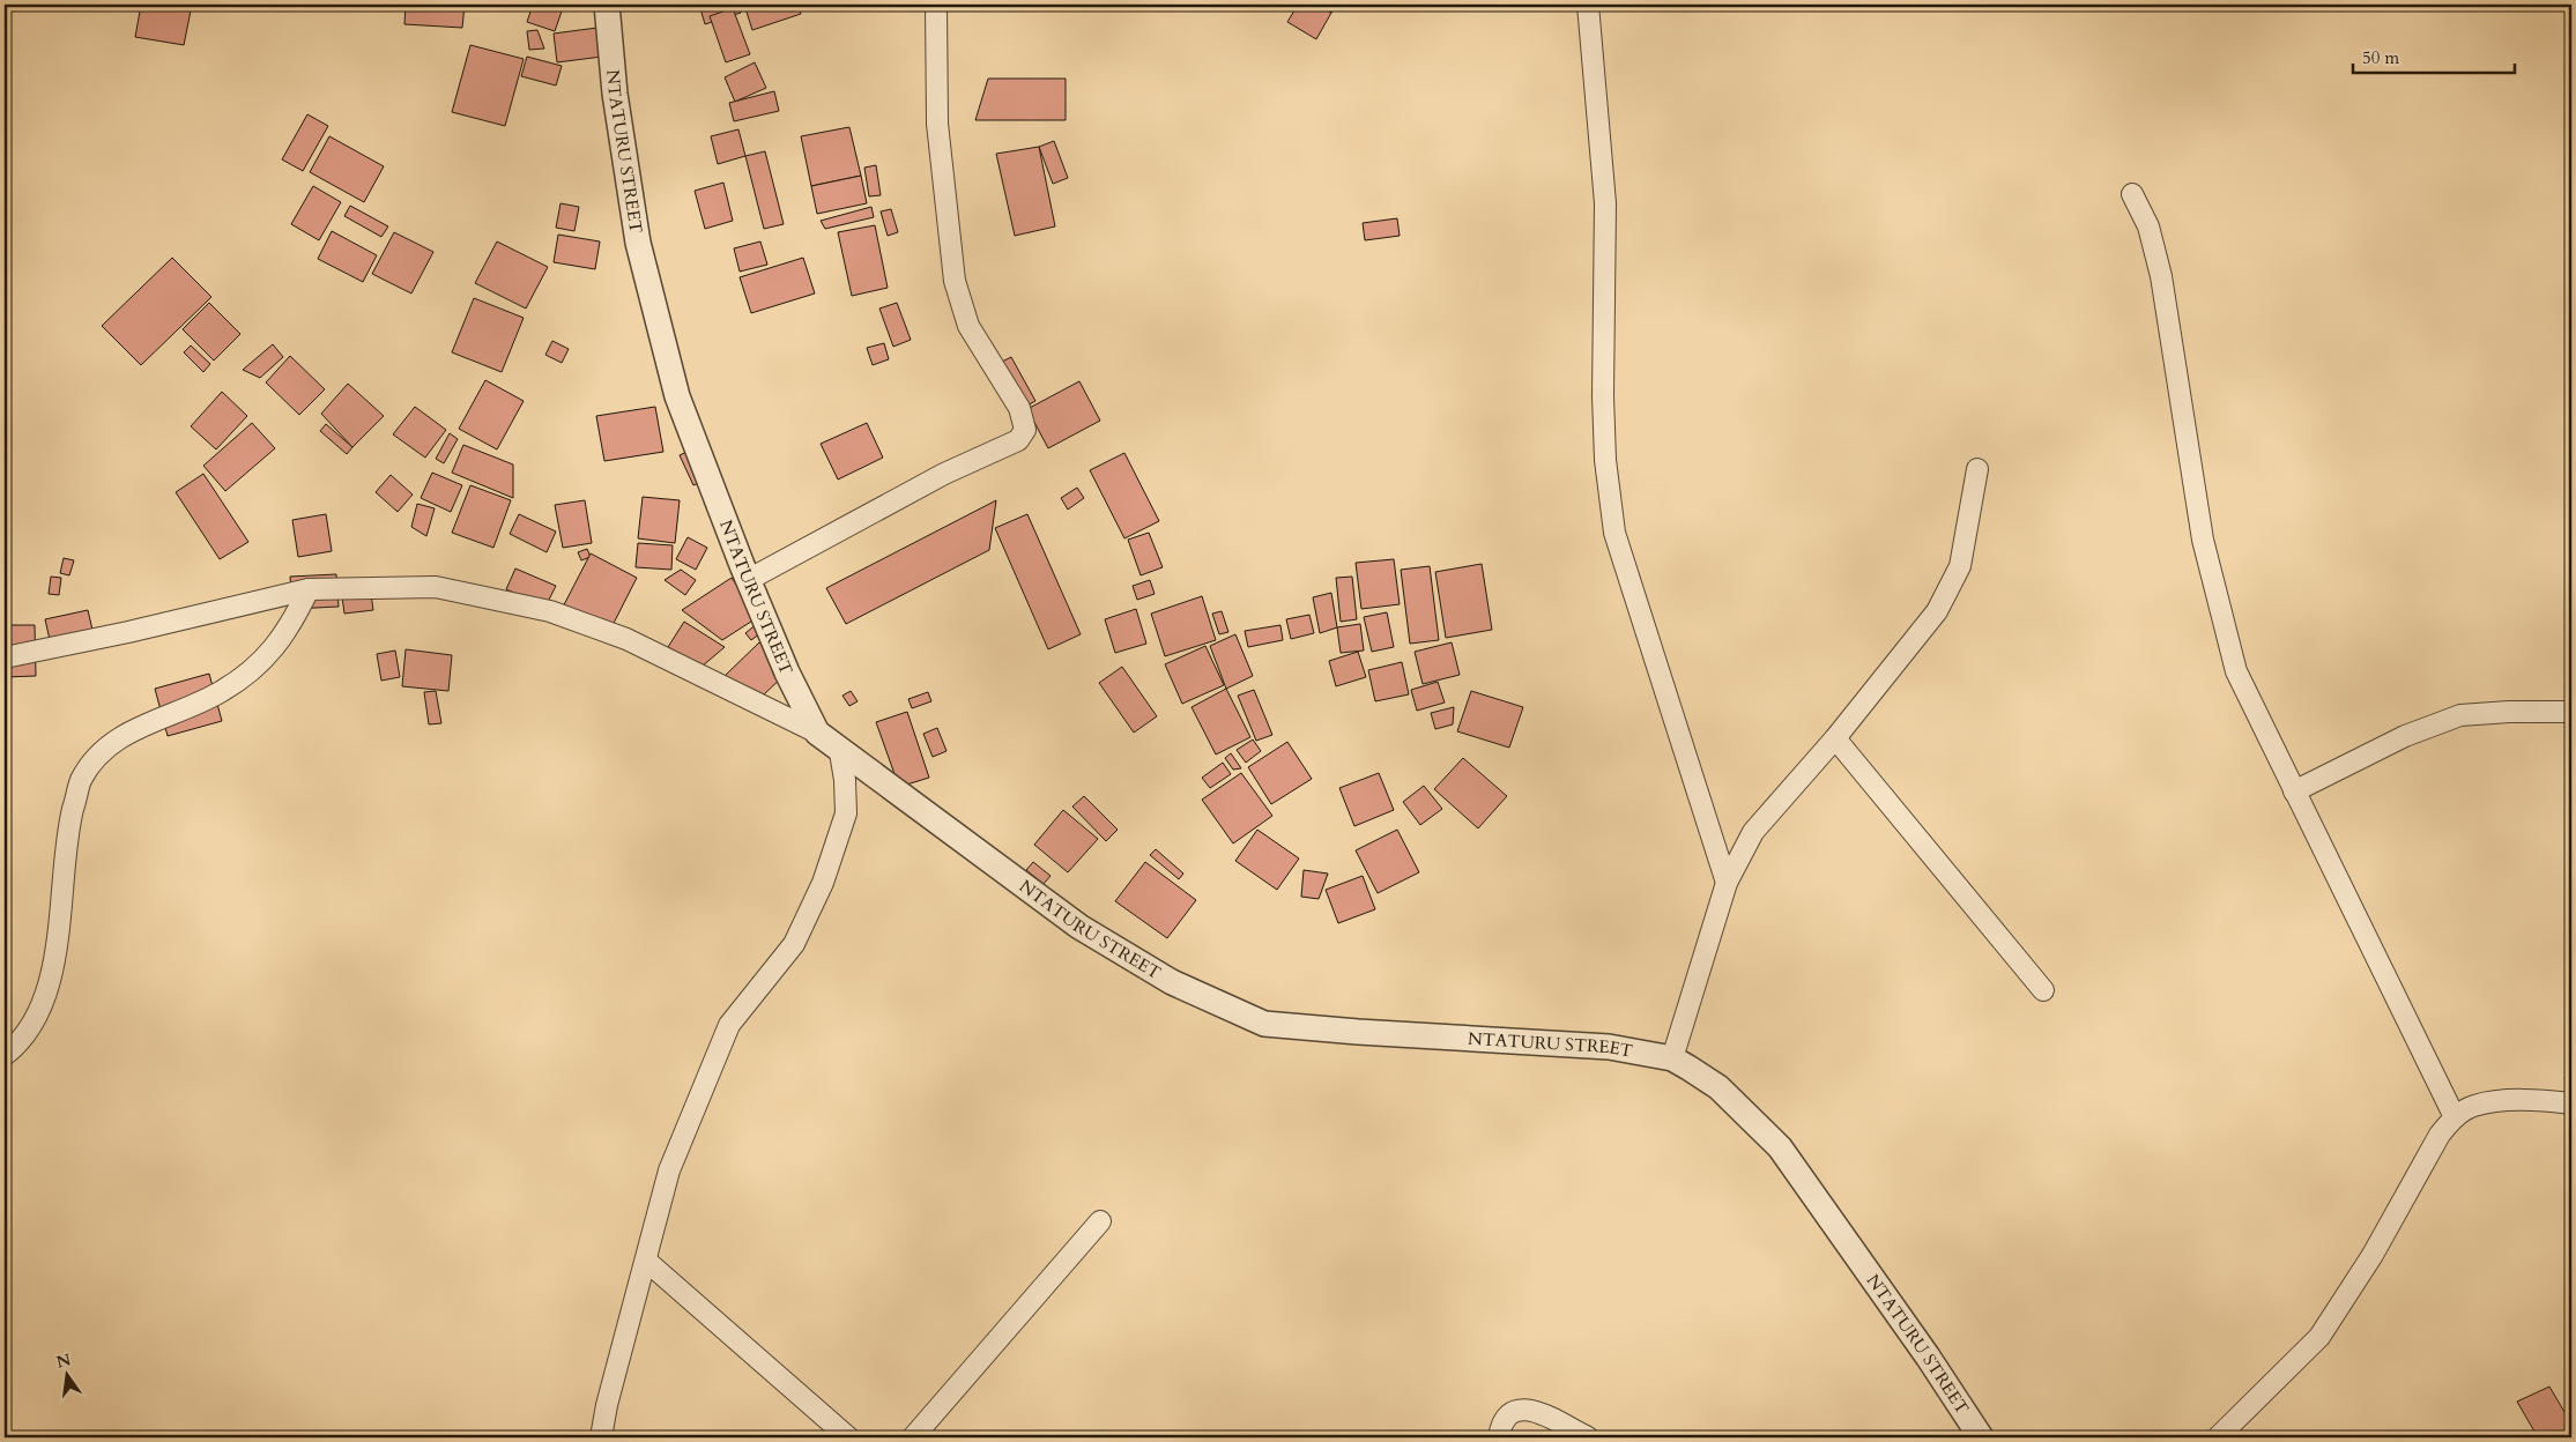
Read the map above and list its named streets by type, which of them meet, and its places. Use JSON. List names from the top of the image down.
{
  "streets": {
    "street": ["NTATURU STREET"]
  },
  "scale_bar": "50 m",
  "north": "top"
}
